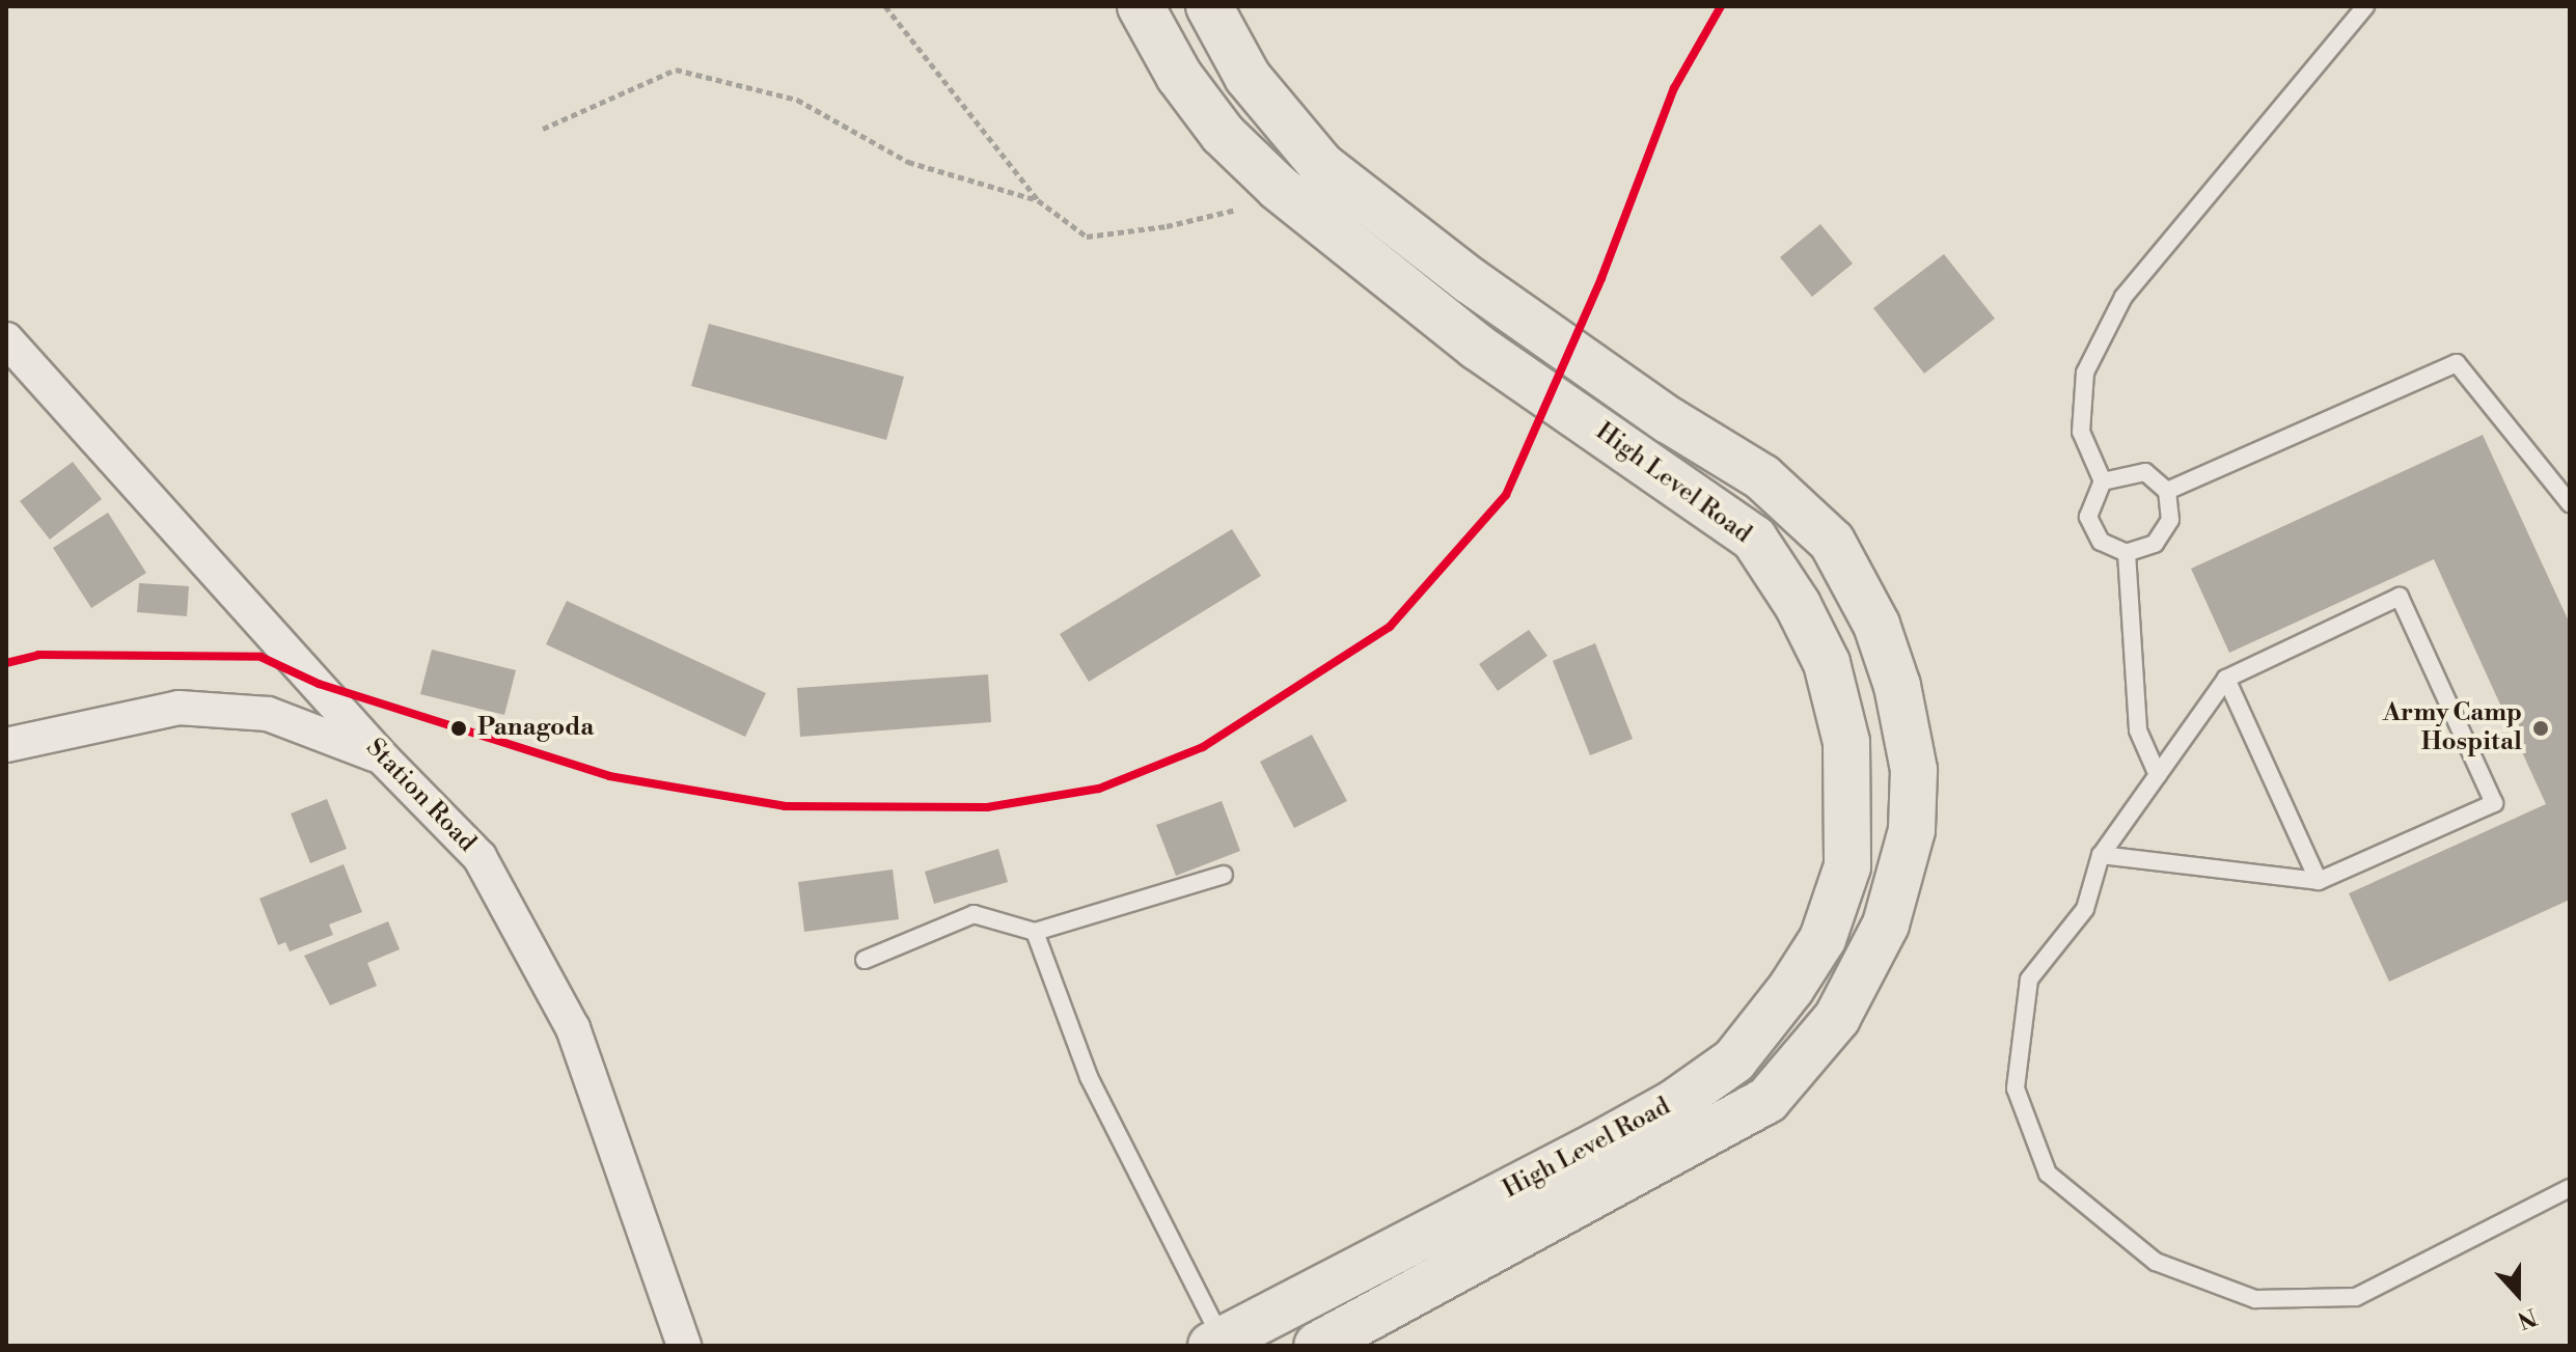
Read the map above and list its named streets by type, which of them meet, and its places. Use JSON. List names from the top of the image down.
{
  "streets": {
    "highway": ["High Level Road"],
    "street": ["Station Road"]
  },
  "places": ["Panagoda", "Army Camp Hospital"],
  "north": "bottom"
}
